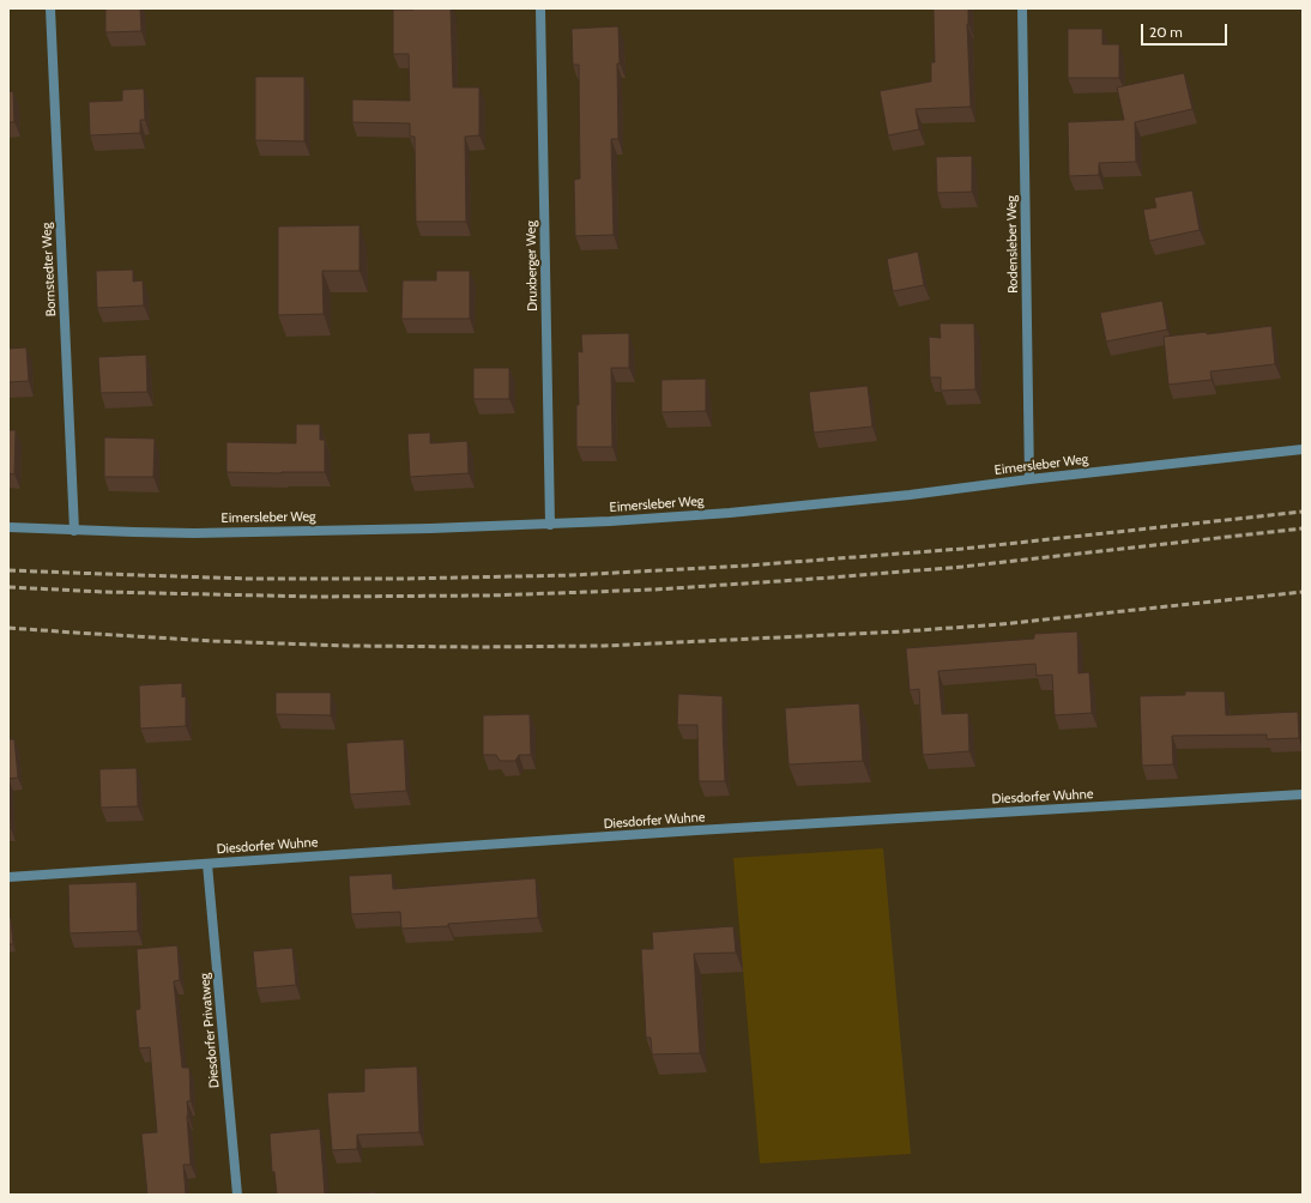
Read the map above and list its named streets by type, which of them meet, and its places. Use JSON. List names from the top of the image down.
{
  "streets": {
    "street": [
      "Rodensleber Weg",
      "Druxberger Weg",
      "Bornstedter Weg",
      "Eimersleber Weg",
      "Diesdorfer Wuhne",
      "Diesdorfer Privatweg"
    ]
  },
  "crossings": [
    ["Rodensleber Weg", "Eimersleber Weg"],
    ["Druxberger Weg", "Eimersleber Weg"],
    ["Bornstedter Weg", "Eimersleber Weg"],
    ["Diesdorfer Wuhne", "Diesdorfer Privatweg"]
  ],
  "scale_bar": "20 m"
}
